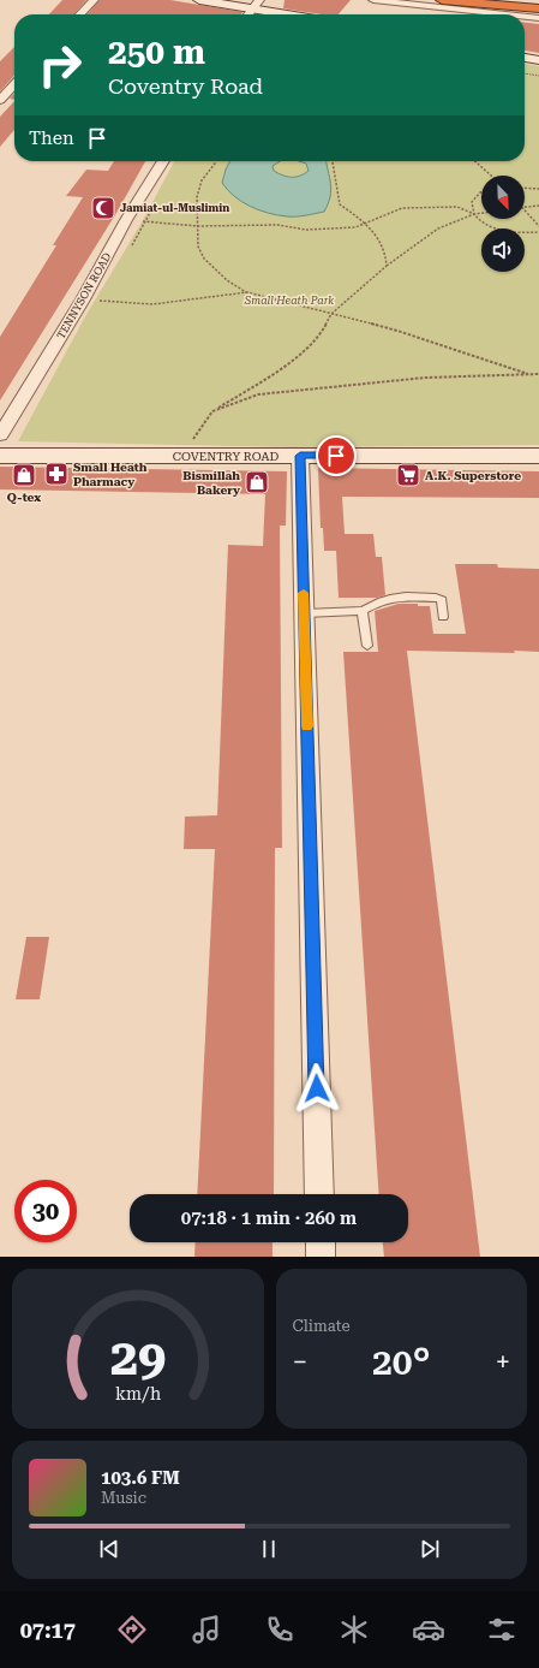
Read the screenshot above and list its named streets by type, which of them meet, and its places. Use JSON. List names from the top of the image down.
{
  "streets": {
    "street": ["TENNYSON ROAD", "COVENTRY ROAD"]
  },
  "parks": ["Small Heath Park"],
  "places": {
    "mosque": ["Jamiat-ul-Muslimin"],
    "pharmacy": ["Small Heath Pharmacy"],
    "shop": ["Q-tex", "Bismillah Bakery"],
    "supermarket": ["A.K. Superstore"]
  },
  "north": "bottom right",
  "page": {
    "turn": ["250 m", "Coventry Road"],
    "then": "Then",
    "limit": "30",
    "trip": "07:18 · 1 min · 260 m",
    "tile": "Climate",
    "heat": ["−", "20°", "+"],
    "song": ["103.6 FM", "Music"],
    "tabs": "07:17",
    "gauge": ["29", "km/h"]
  }
}
